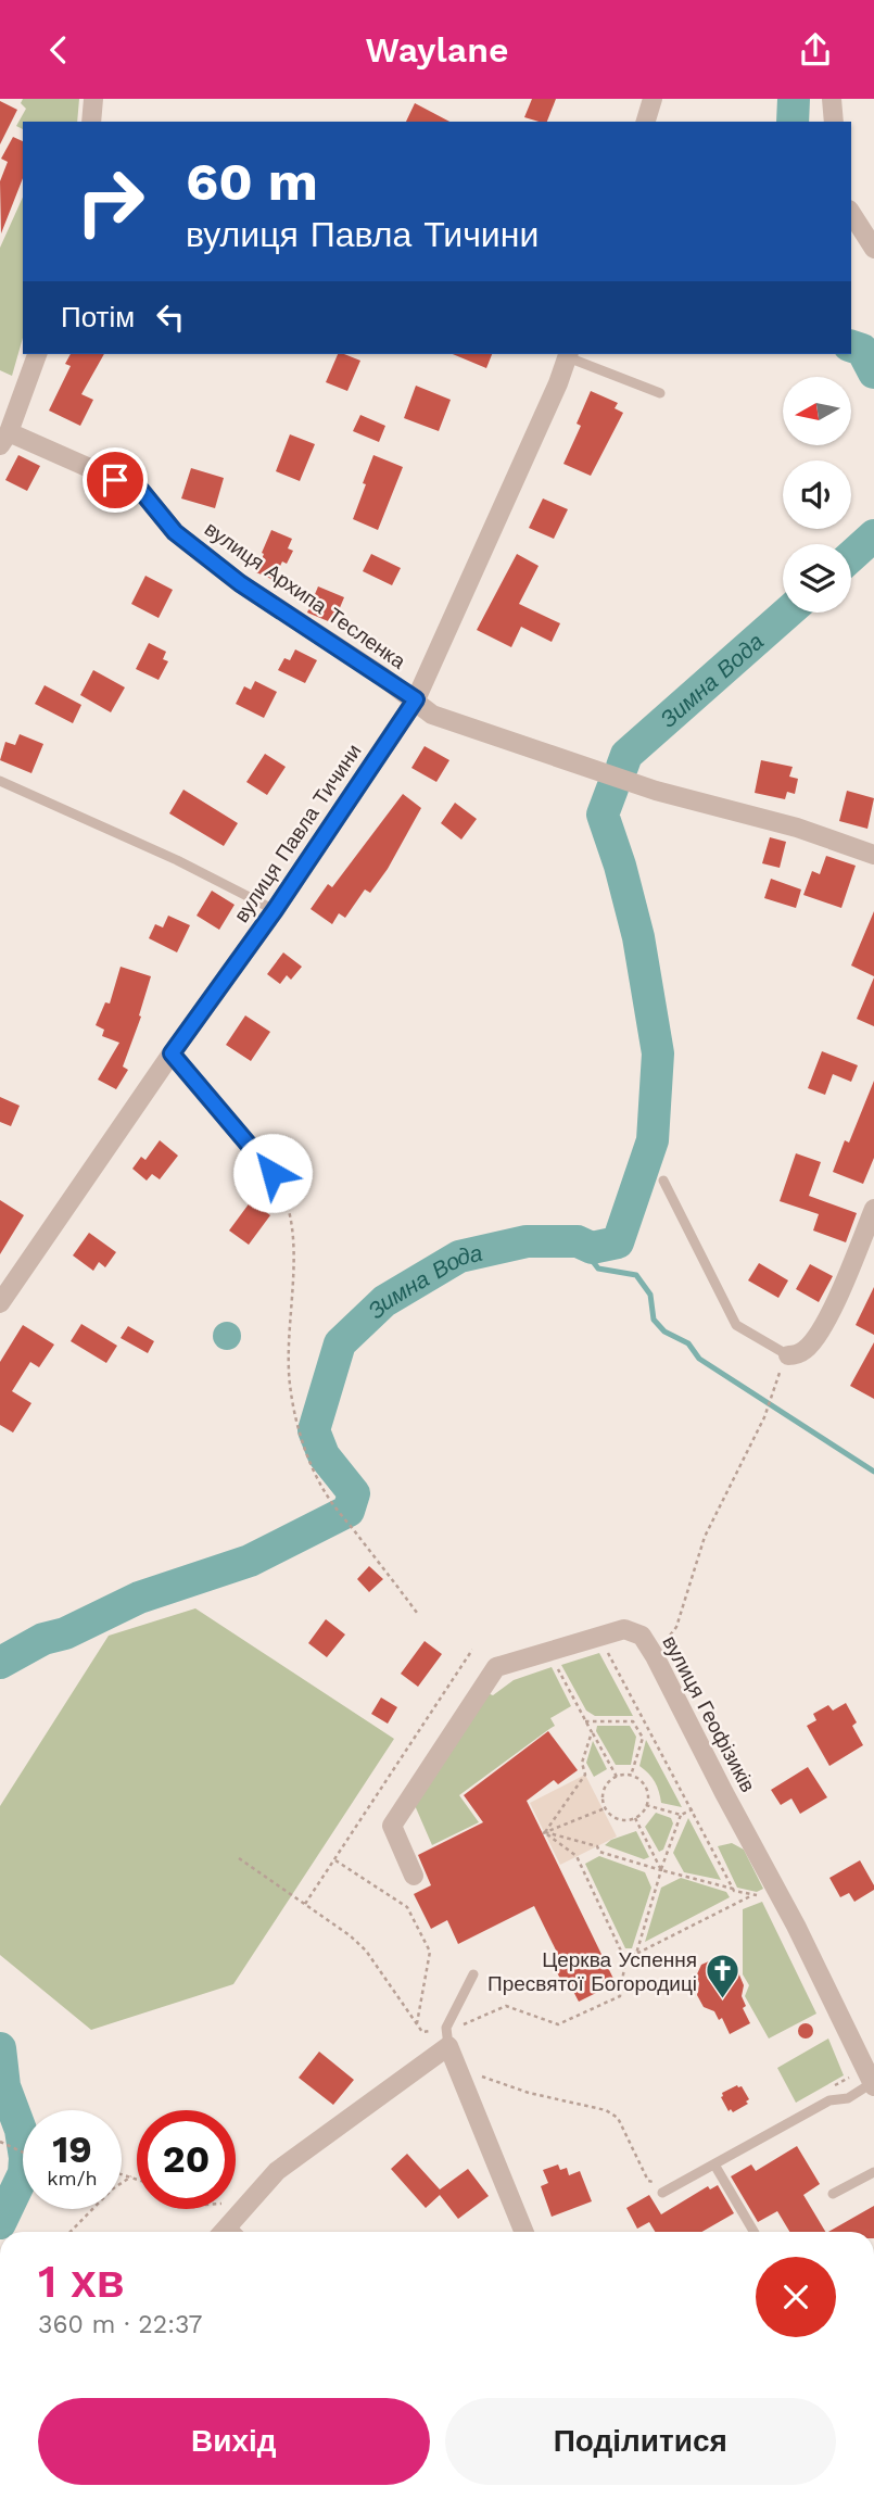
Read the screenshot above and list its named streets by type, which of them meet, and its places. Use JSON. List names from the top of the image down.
{
  "streets": {
    "street": ["вулиця Архипа Тесленка", "вулиця Павла Тичини", "вулиця Геофізиків"]
  },
  "crossings": [
    ["вулиця Архипа Тесленка", "вулиця Павла Тичини"]
  ],
  "water": ["Зимна Вода"],
  "places": {
    "church": ["Церква Успення Пресвятої Богородиці"]
  },
  "north": "left",
  "page": {
    "header": "Waylane",
    "turn": ["60 m", "вулиця Павла Тичини"],
    "then": "Потім",
    "speed": "19 km/h",
    "limit": "20",
    "heading": ["1 хв", "360 m · 22:37"],
    "buttons": ["Вихід", "Поділитися"]
  }
}
